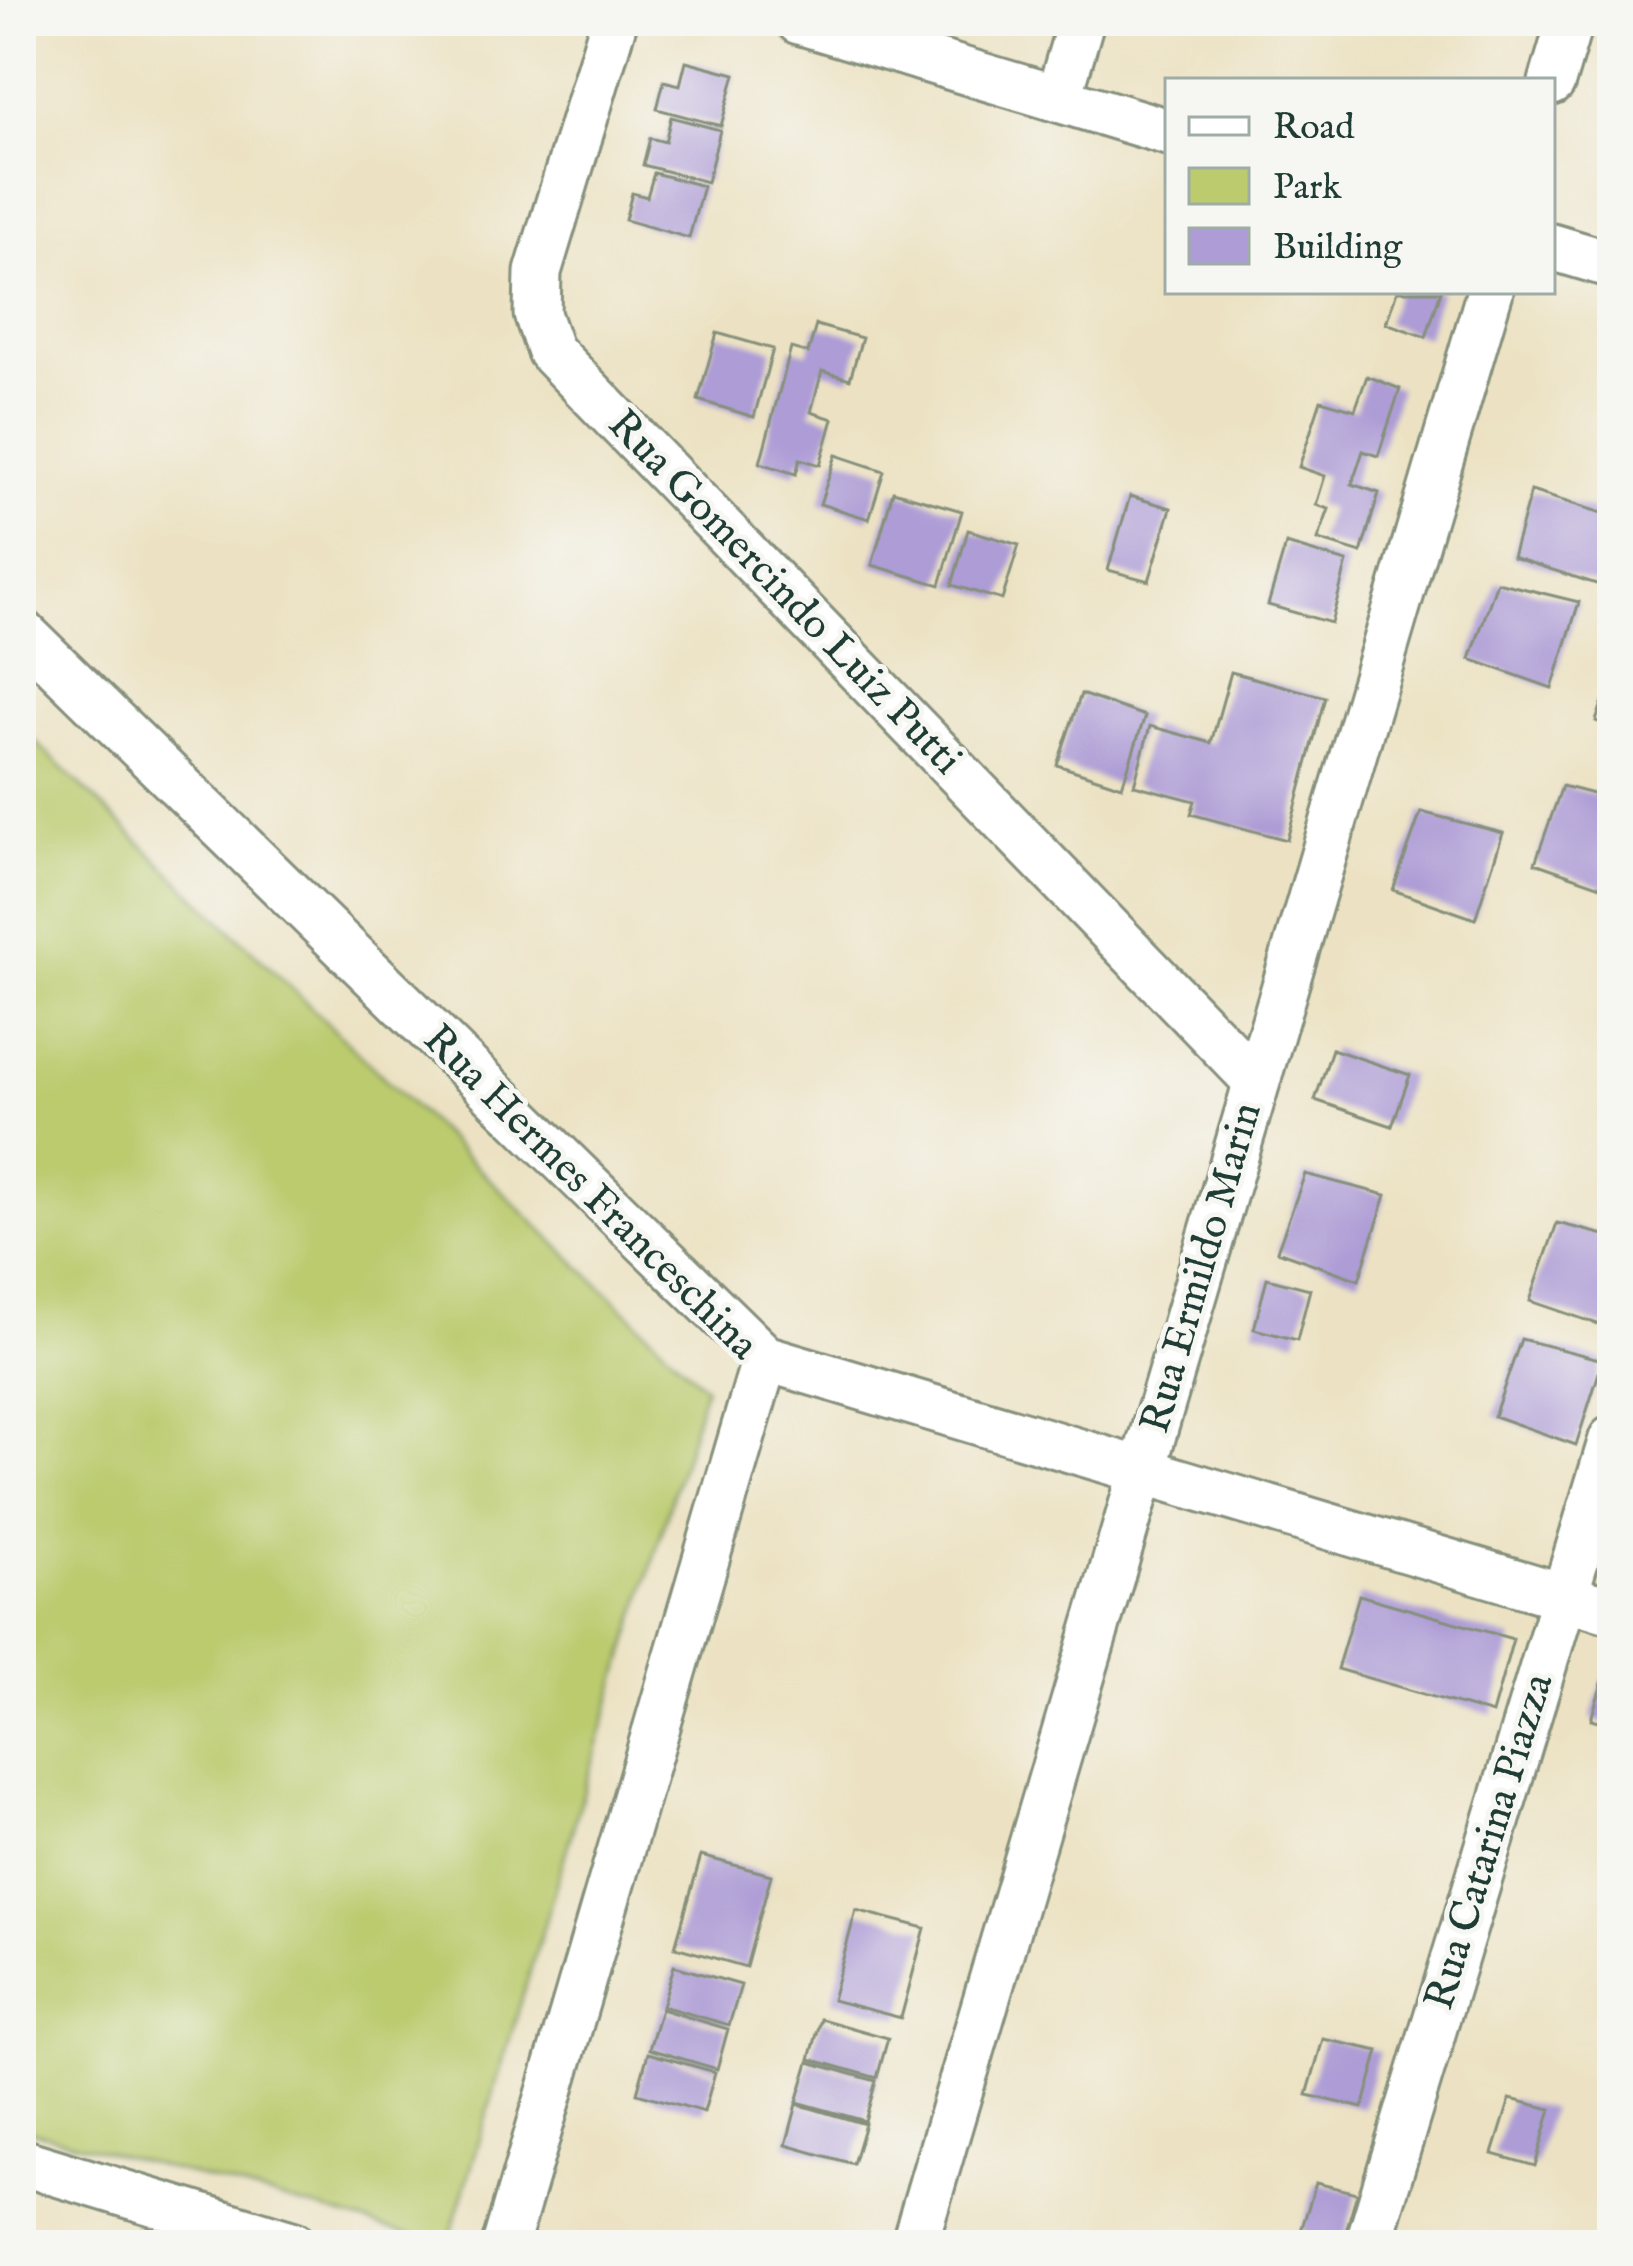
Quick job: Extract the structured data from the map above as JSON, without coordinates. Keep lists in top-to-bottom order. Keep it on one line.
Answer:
{"streets":{"street":["Rua Gomercindo Luiz Putti","Rua Hermes Franceschina","Rua Ermildo Marin","Rua Catarina Piazza"]},"crossings":[["Rua Gomercindo Luiz Putti","Rua Ermildo Marin"]],"legend":["Road","Park","Building"]}
